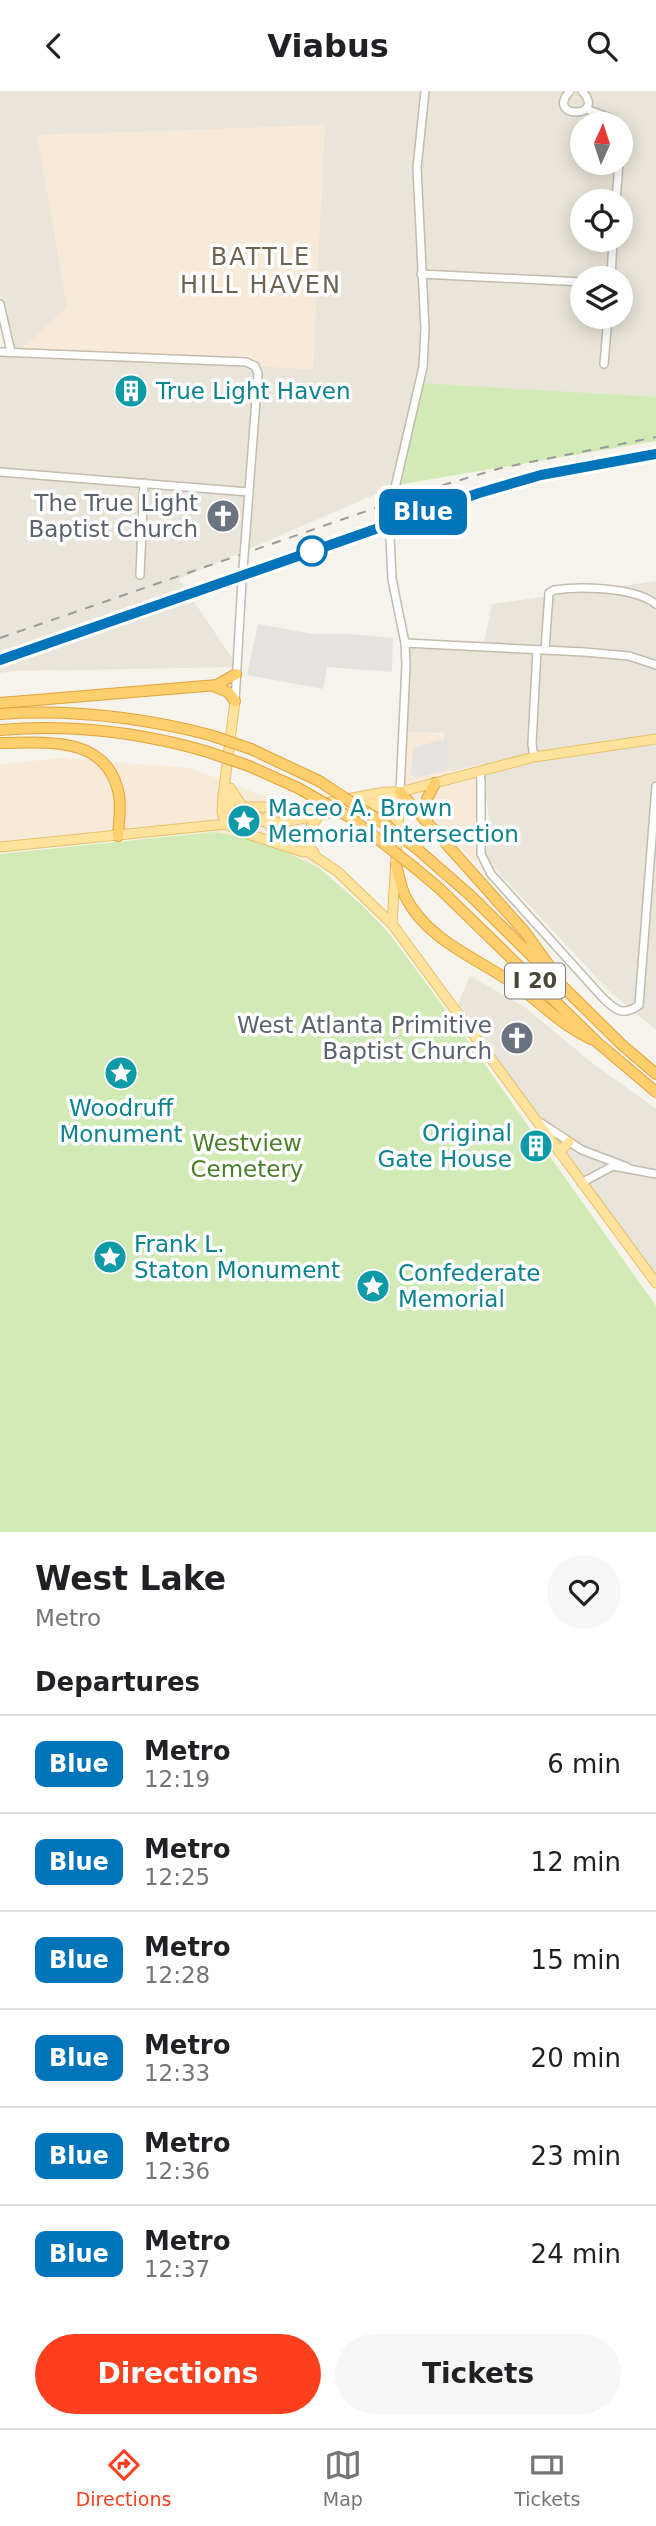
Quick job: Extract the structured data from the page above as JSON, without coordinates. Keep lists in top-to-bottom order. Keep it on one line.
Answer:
{"streets":{"highway":["I 20"]},"districts":["BATTLE HILL HAVEN"],"parks":["Westview Cemetery"],"places":{"building":["True Light Haven","Original Gate House"],"church":["The True Light Baptist Church","West Atlanta Primitive Baptist Church"],"place":["Maceo A. Brown Memorial Intersection","Woodruff Monument","Frank L. Staton Monument","Confederate Memorial"]},"lines":["metro line Blue"],"north":"top","page":{"header":"Viabus","on_map":"Blue","heading":[["West Lake","Metro"],"Departures"],"list":[{"mark":"Blue","name":"Metro","note":"12:19","value":"6 min"},{"mark":"Blue","name":"Metro","note":"12:25","value":"12 min"},{"mark":"Blue","name":"Metro","note":"12:28","value":"15 min"},{"mark":"Blue","name":"Metro","note":"12:33","value":"20 min"},{"mark":"Blue","name":"Metro","note":"12:36","value":"23 min"},{"mark":"Blue","name":"Metro","note":"12:37","value":"24 min"}],"buttons":["Directions","Tickets"],"tabs":["Directions","Map","Tickets"]}}
